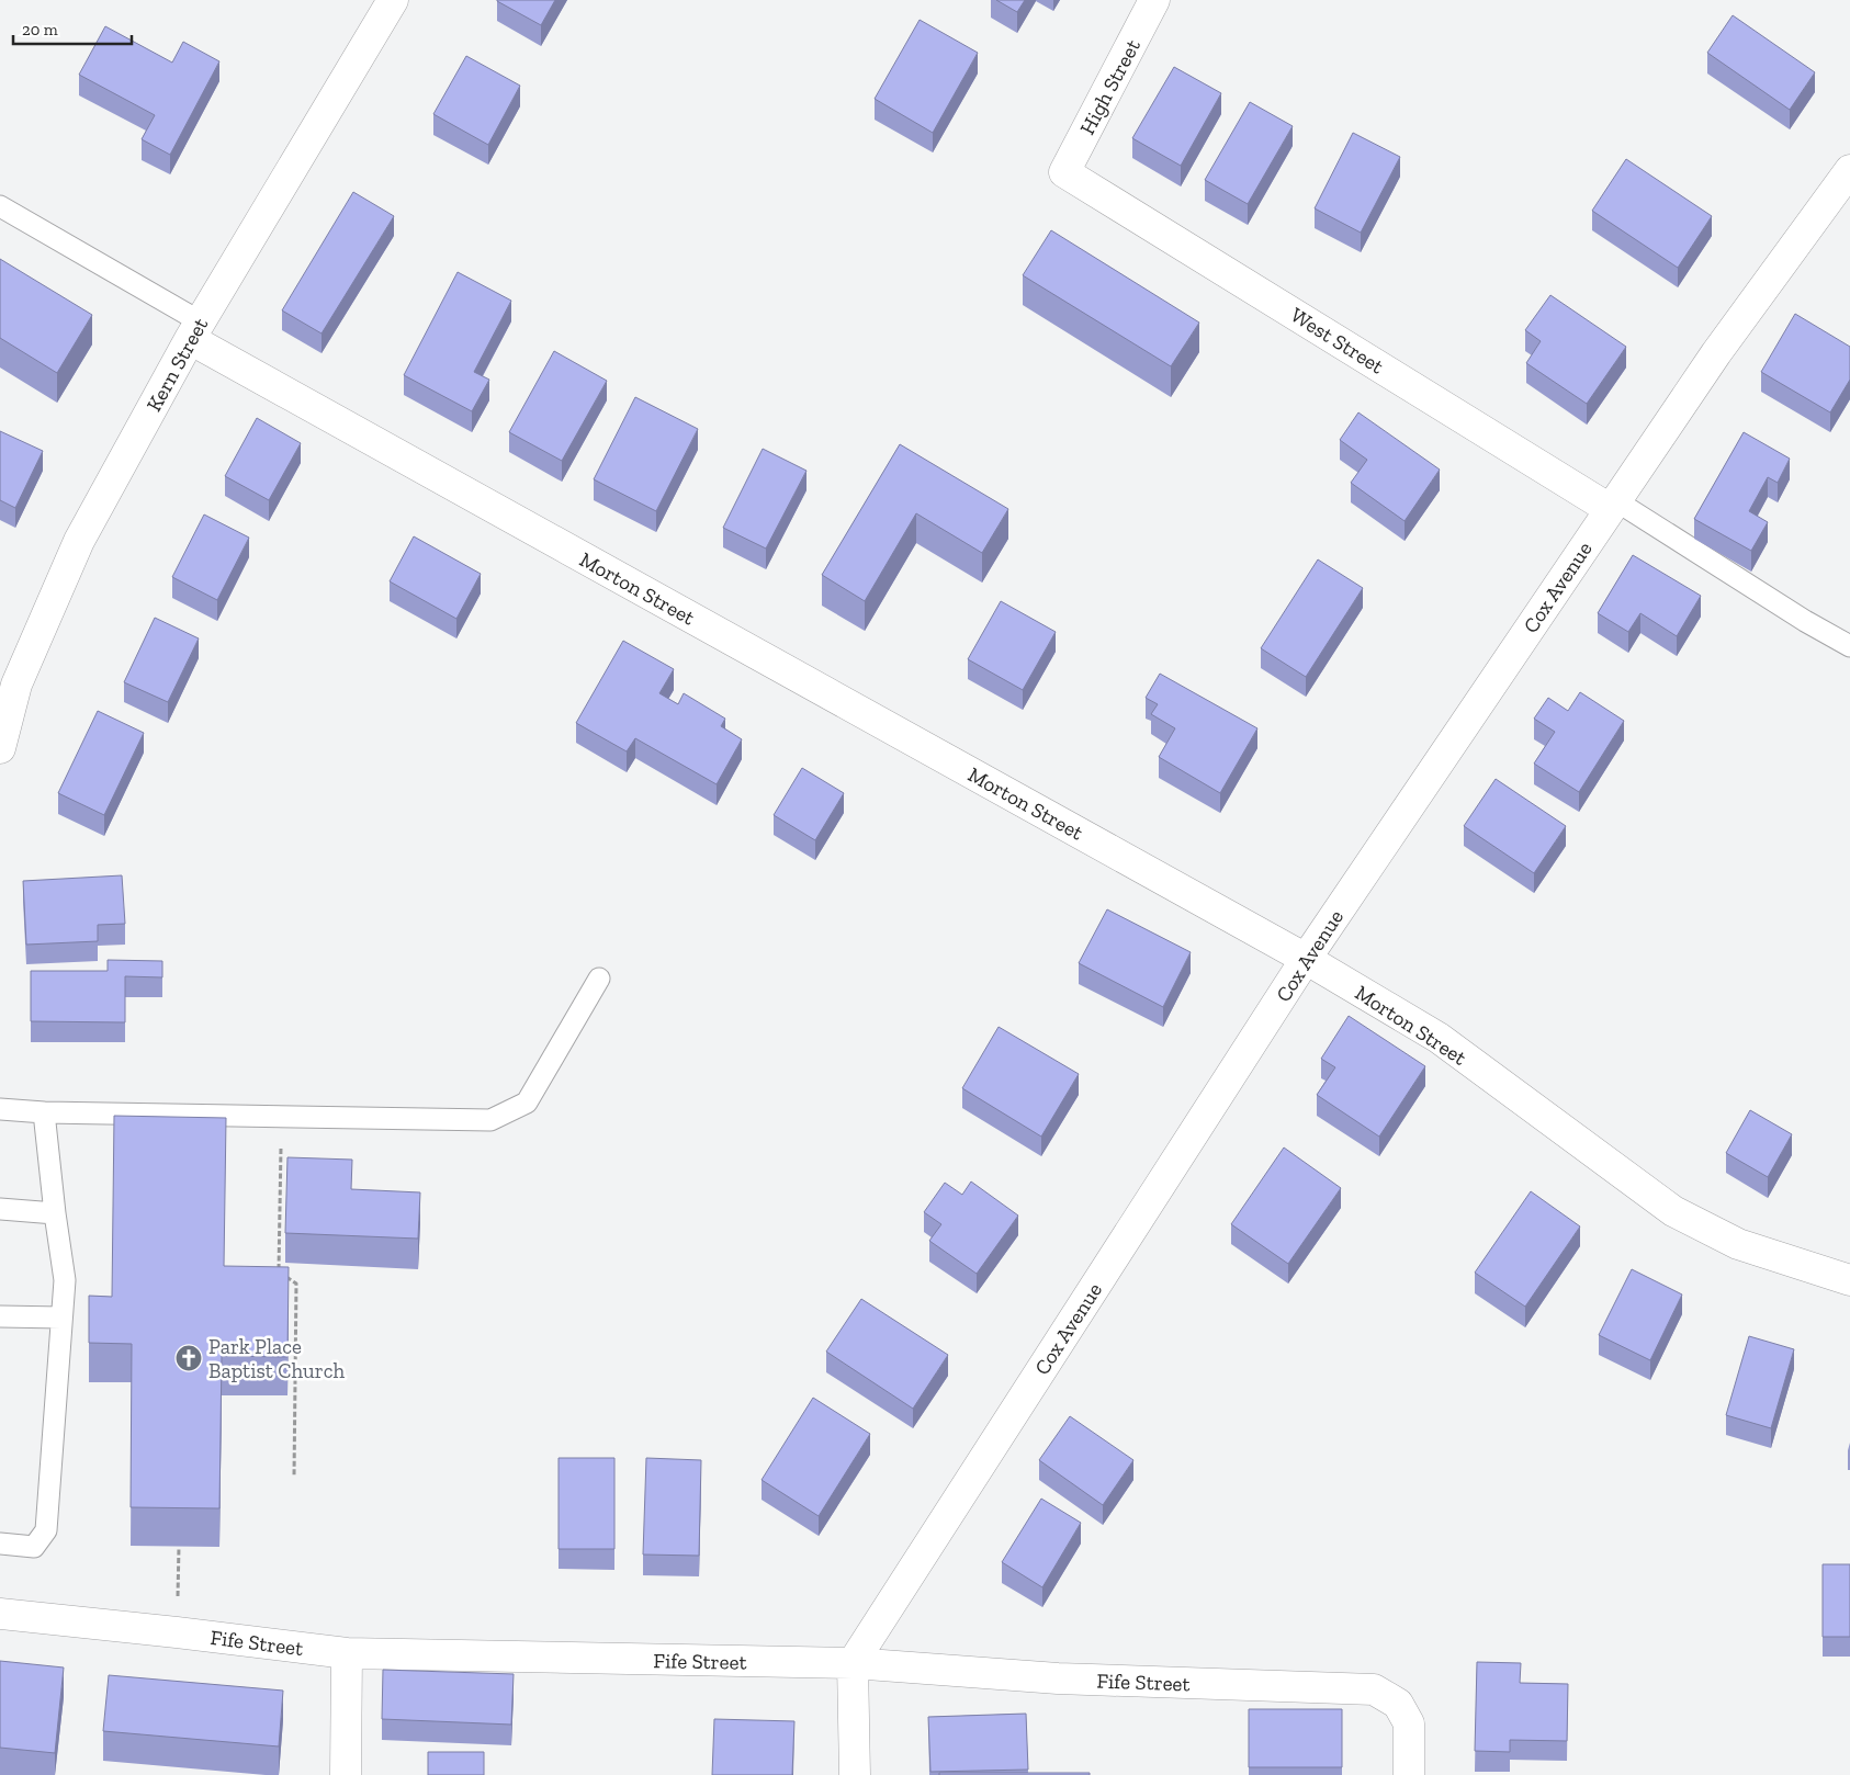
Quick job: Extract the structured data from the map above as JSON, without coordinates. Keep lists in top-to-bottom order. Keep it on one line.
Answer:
{"streets":{"street":["High Street","West Street","Kern Street","Cox Avenue","Morton Street","Fife Street"]},"crossings":[["High Street","West Street"],["West Street","Cox Avenue"],["Kern Street","Morton Street"],["Cox Avenue","Morton Street"],["Cox Avenue","Fife Street"]],"places":{"church":["Park Place Baptist Church"]},"scale_bar":"20 m"}
